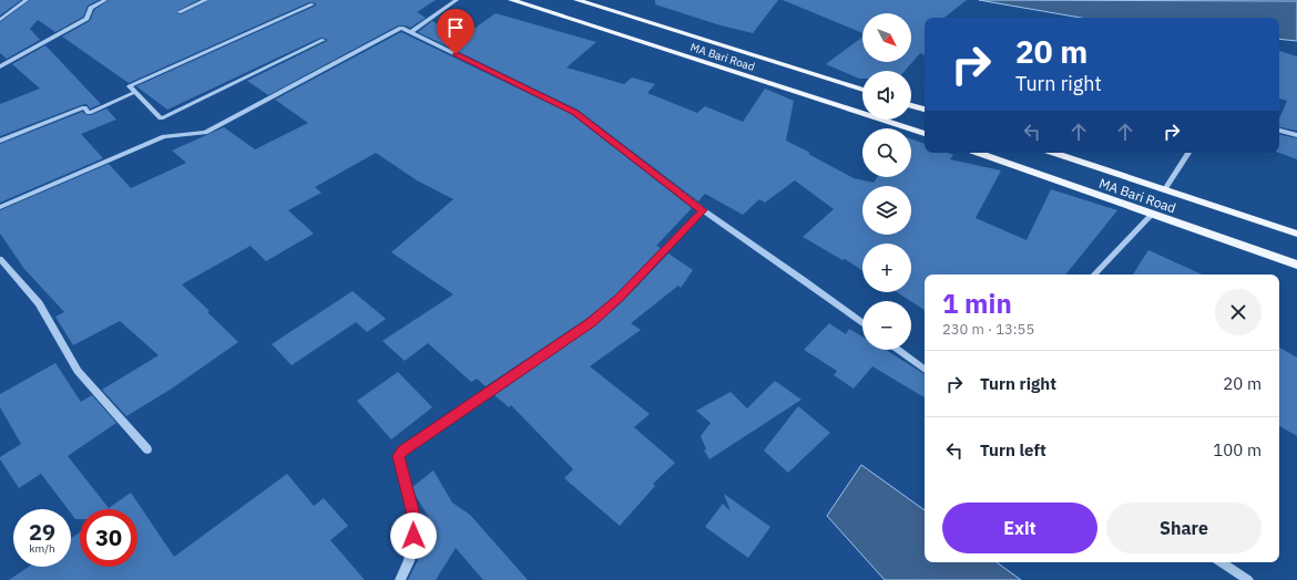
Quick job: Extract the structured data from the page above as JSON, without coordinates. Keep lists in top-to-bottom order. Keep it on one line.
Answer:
{"streets":{"main road":["MA Bari Road"]},"north":"bottom right","page":{"map_buttons":["+","−"],"turn":["20 m","Turn right"],"heading":["1 min","230 m · 13:55"],"list":[{"name":"Turn right","value":"20 m"},{"name":"Turn left","value":"100 m"}],"buttons":["Exit","Share"],"speed":"29 km/h","limit":"30"}}
